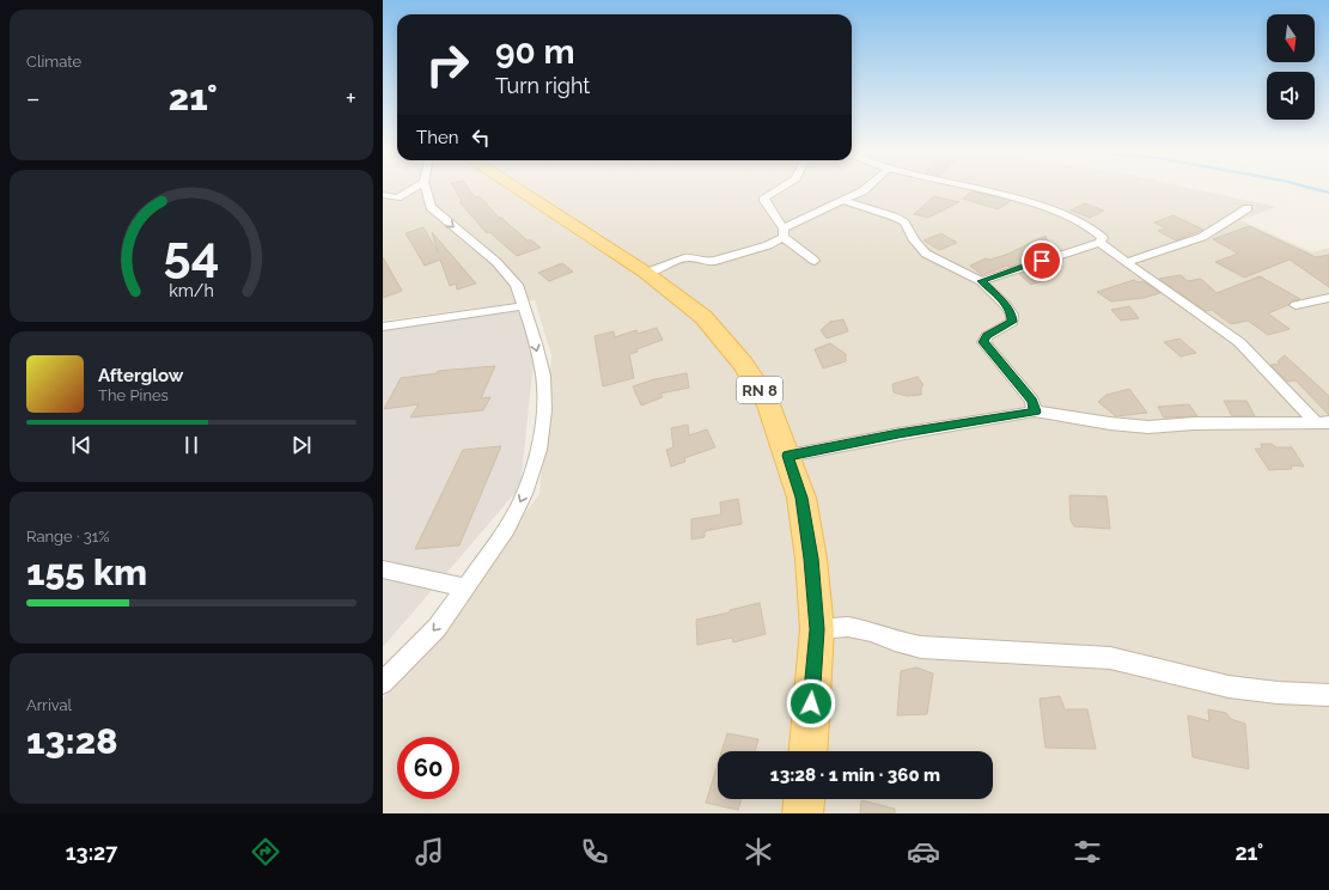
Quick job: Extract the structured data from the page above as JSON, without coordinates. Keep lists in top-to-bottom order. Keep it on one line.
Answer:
{"streets":{"main road":["RN 8"]},"north":"bottom","page":{"tile":["Climate",["Range · 31%","155 km"],["Arrival","13:28"]],"turn":["90 m","Turn right"],"heat":["−","21°","+"],"then":"Then","song":["Afterglow","The Pines"],"limit":"60","trip":"13:28 · 1 min · 360 m","tabs":["13:27","21°"],"gauge":["54","km/h"]}}
